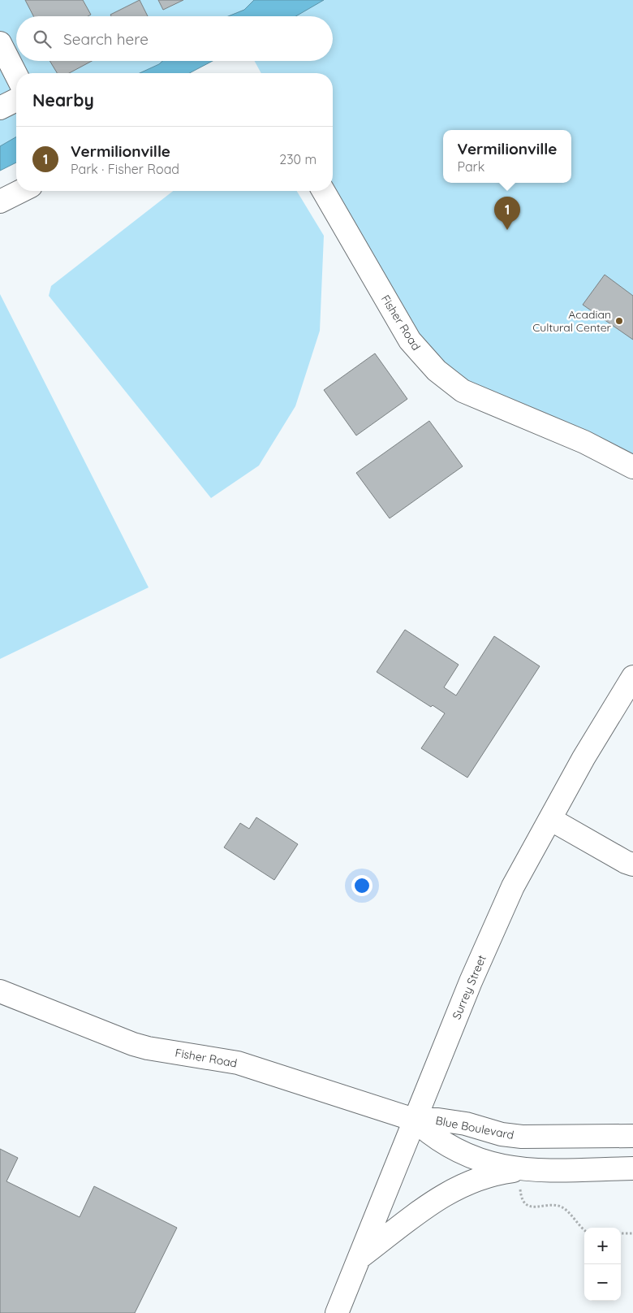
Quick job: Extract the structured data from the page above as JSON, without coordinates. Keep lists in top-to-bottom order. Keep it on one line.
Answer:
{"streets":{"street":["Fisher Road","Surrey Street","Blue Boulevard"]},"crossings":[["Fisher Road","Surrey Street"],["Fisher Road","Blue Boulevard"],["Surrey Street","Blue Boulevard"]],"places":["Acadian Cultural Center"],"page":{"search":"Search here","heading":"Nearby","list":[{"mark":"1","name":"Vermilionville","note":"Park · Fisher Road","value":"230 m"}],"popup":["Vermilionville","Park"],"pins":"1","map_buttons":["+","−"]}}
